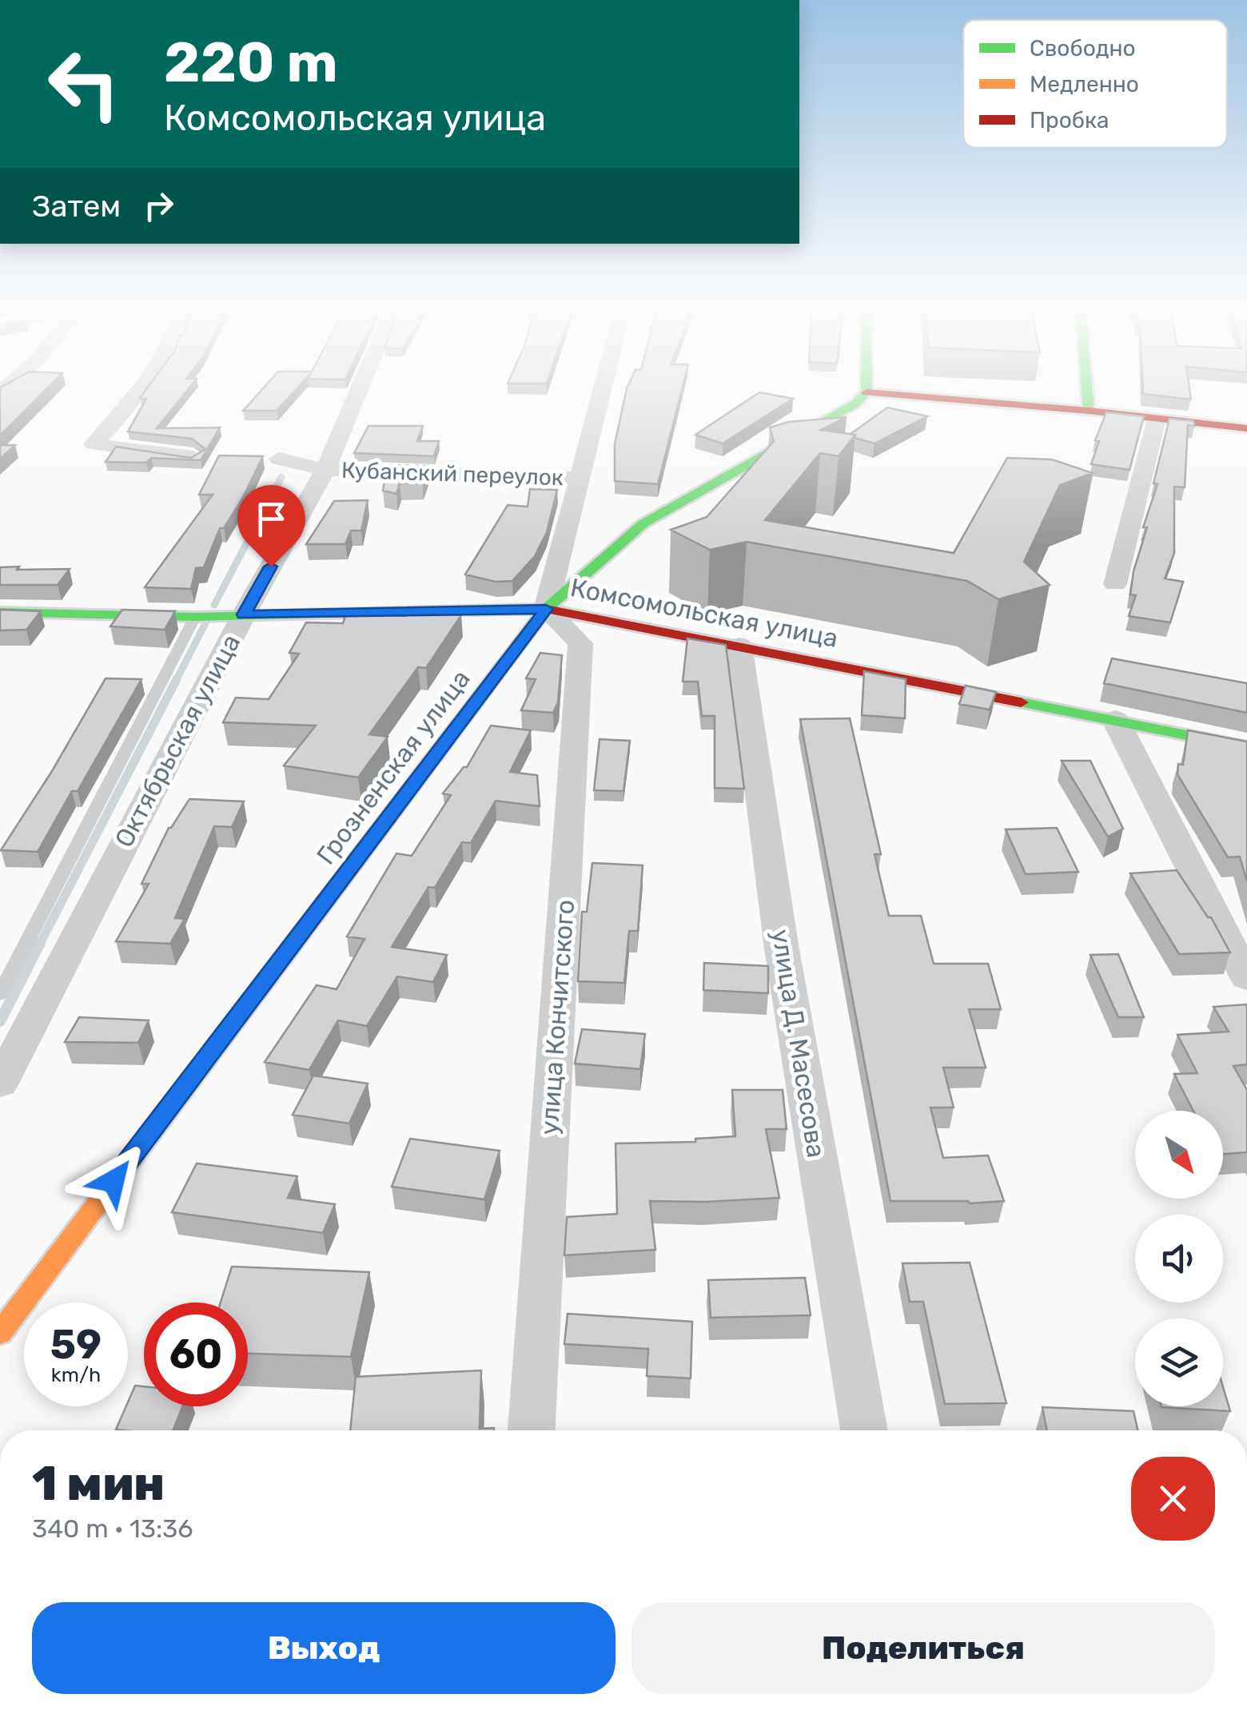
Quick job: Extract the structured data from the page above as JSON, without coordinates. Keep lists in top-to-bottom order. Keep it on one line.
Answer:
{"streets":{"street":["Кубанский переулок","Комсомольская улица","Октябрьская улица","Грозненская улица","улица Кончитского","улица Д. Масесова"]},"crossings":[["Кубанский переулок","Октябрьская улица"],["Комсомольская улица","Октябрьская улица"],["Комсомольская улица","Грозненская улица"],["Комсомольская улица","улица Кончитского"],["Комсомольская улица","улица Д. Масесова"],["Грозненская улица","улица Кончитского"]],"legend":["Свободно","Медленно","Пробка"],"north":"bottom right","page":{"turn":["220 m","Комсомольская улица"],"then":"Затем","speed":"59 km/h","limit":"60","heading":["1 мин","340 m · 13:36"],"buttons":["Выход","Поделиться"]}}
